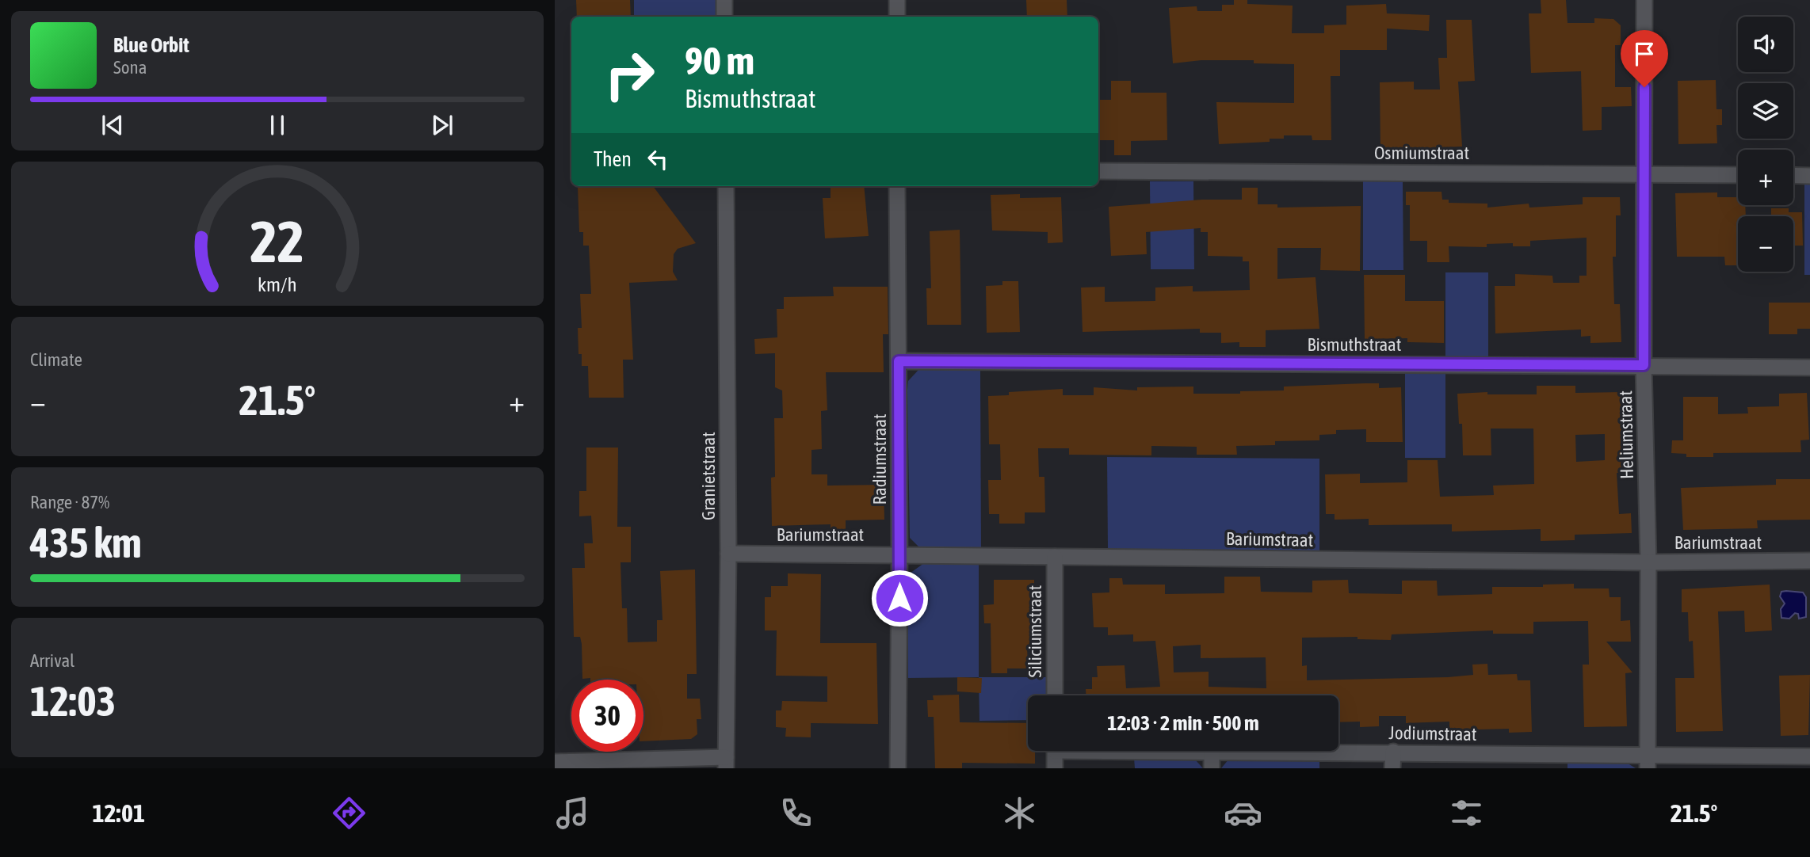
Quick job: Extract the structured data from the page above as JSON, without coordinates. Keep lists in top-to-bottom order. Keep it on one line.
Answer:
{"streets":{"street":["Osmiumstraat","Bismuthstraat","Heliumstraat","Radiumstraat","Granietstraat","Bariumstraat","Siliciumstraat","Jodiumstraat"]},"crossings":[["Osmiumstraat","Heliumstraat"],["Bismuthstraat","Heliumstraat"],["Bismuthstraat","Radiumstraat"],["Heliumstraat","Bariumstraat"],["Heliumstraat","Jodiumstraat"],["Radiumstraat","Bariumstraat"],["Granietstraat","Bariumstraat"],["Bariumstraat","Siliciumstraat"]],"page":{"map_buttons":["+","−"],"turn":["90 m","Bismuthstraat"],"song":["Blue Orbit","Sona"],"then":"Then","tile":["Climate",["Range · 87%","435 km"],["Arrival","12:03"]],"heat":["−","21.5°","+"],"limit":"30","trip":"12:03 · 2 min · 500 m","tabs":["12:01","21.5°"],"gauge":["22","km/h"]}}
